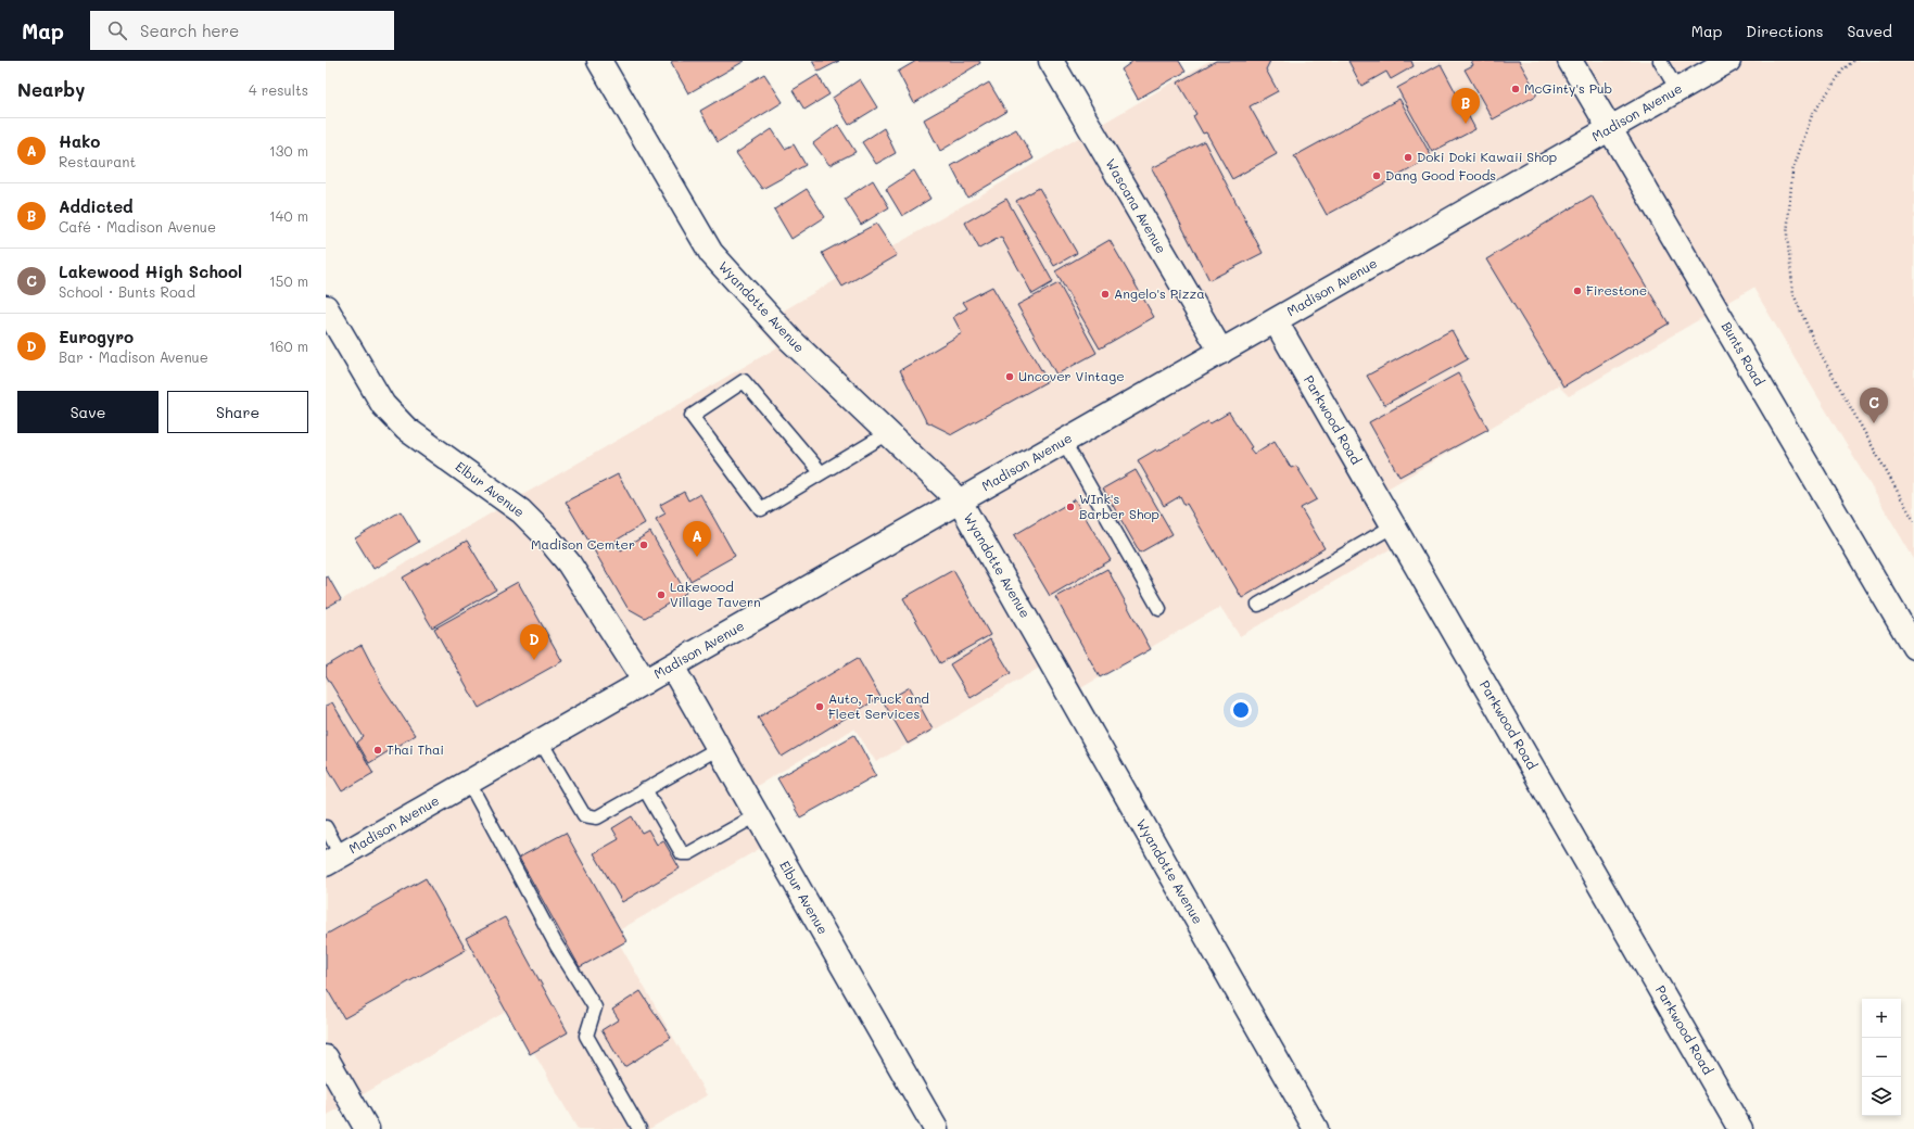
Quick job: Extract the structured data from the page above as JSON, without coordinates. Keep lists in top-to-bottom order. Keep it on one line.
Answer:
{"streets":{"street":["Madison Avenue","Wascana Avenue","Wyandotte Avenue","Bunts Road","Parkwood Road","Elbur Avenue"]},"crossings":[["Madison Avenue","Wascana Avenue"],["Madison Avenue","Wyandotte Avenue"],["Madison Avenue","Bunts Road"],["Madison Avenue","Parkwood Road"],["Madison Avenue","Elbur Avenue"]],"places":["McGinty's Pub","Doki Doki Kawaii Shop","Dang Good Foods","Firestone","Angelo's Pizza","Uncover Vintage","WInk's Barber Shop","Madison Cemter","Lakewood Village Tavern","Auto, Truck and Fleet Services","Thai Thai"],"page":{"header":"Map","search":"Search here","nav":["Map","Directions","Saved"],"heading":["Nearby","4 results"],"pins":["B","C","A","D"],"list":[{"mark":"A","name":"Hako","note":"Restaurant","value":"130 m"},{"mark":"B","name":"Addicted","note":"Café · Madison Avenue","value":"140 m"},{"mark":"C","name":"Lakewood High School","note":"School · Bunts Road","value":"150 m"},{"mark":"D","name":"Eurogyro","note":"Bar · Madison Avenue","value":"160 m"}],"buttons":["Save","Share"],"map_buttons":["+","−"]}}
